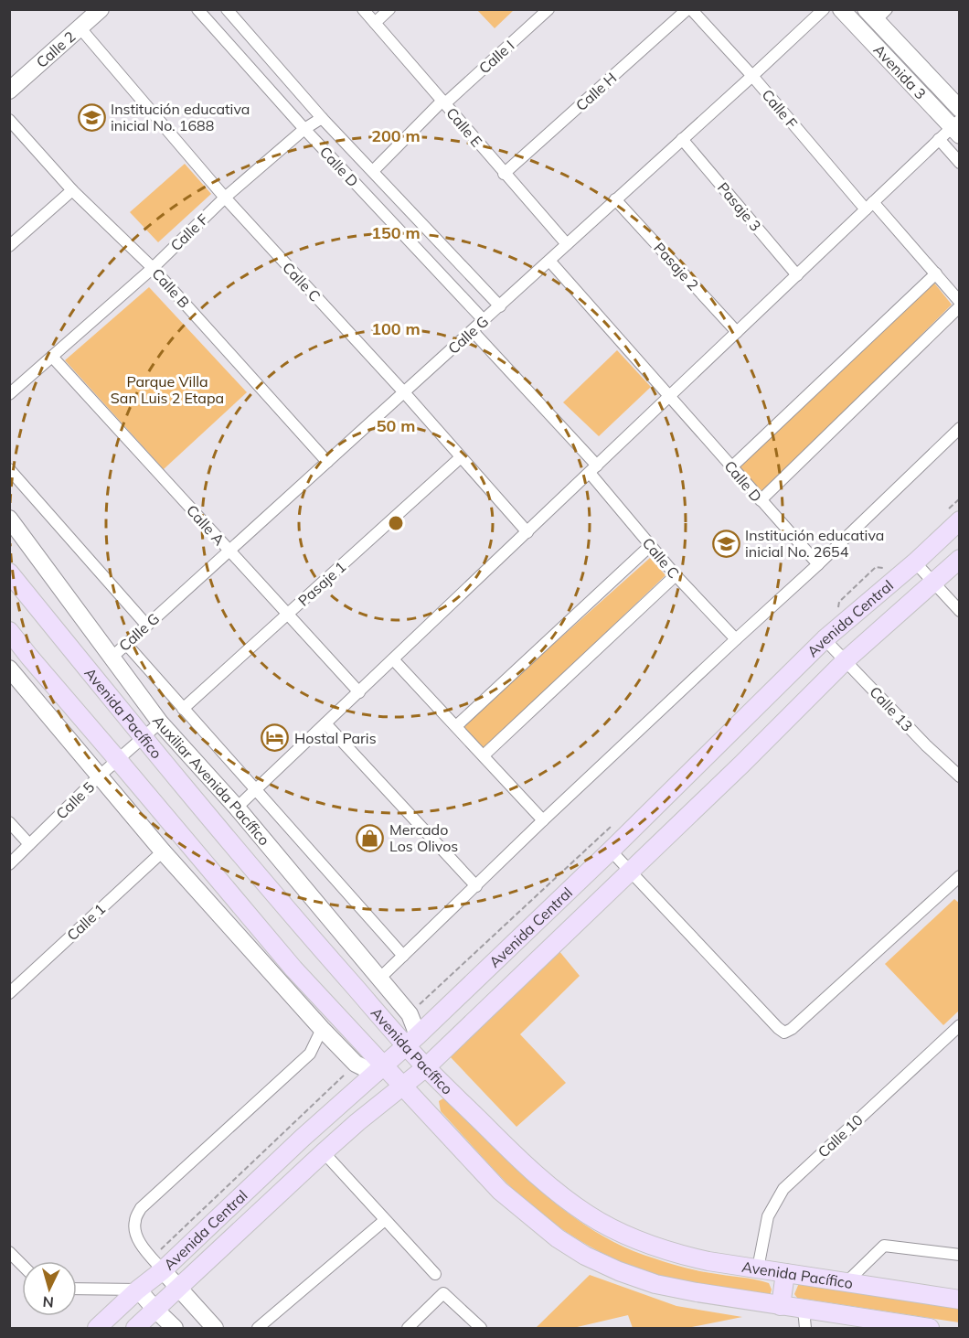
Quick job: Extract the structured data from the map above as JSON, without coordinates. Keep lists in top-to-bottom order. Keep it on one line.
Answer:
{"streets":{"main road":["Calle 2","Avenida 3","Avenida Central","Avenida Pacífico","Auxiliar Avenida Pacífico"],"street":["Calle I","Calle H","Calle F","Calle E","Calle D","Pasaje 3","Pasaje 2","Calle C","Calle B","Calle G","Calle A","Pasaje 1","Calle 13","Calle 5","Calle 1","Calle 10"]},"crossings":[["Calle 2","Calle C"],["Calle I","Calle E"],["Calle I","Calle D"],["Calle H","Calle F"],["Calle H","Calle E"],["Calle F","Calle D"],["Calle F","Calle C"],["Calle F","Calle B"],["Calle F","Calle G"],["Calle F","Calle A"],["Calle E","Calle G"],["Calle D","Calle G"],["Pasaje 3","Calle G"],["Pasaje 2","Calle G"],["Calle C","Calle G"],["Calle C","Pasaje 1"],["Calle B","Calle G"],["Calle G","Calle A"],["Calle G","Auxiliar Avenida Pacífico"],["Calle A","Pasaje 1"],["Avenida Central","Calle 13"],["Avenida Central","Avenida Pacífico"],["Avenida Central","Auxiliar Avenida Pacífico"],["Avenida Pacífico","Auxiliar Avenida Pacífico"],["Avenida Pacífico","Calle 5"],["Avenida Pacífico","Calle 10"]],"parks":["Parque Villa San Luis 2 Etapa"],"places":{"school or university":["Institución educativa inicial No. 1688","Institución educativa inicial No. 2654"],"hotel":["Hostal Paris"],"shop":["Mercado Los Olivos"]},"north":"bottom","rings":["200 m","150 m","100 m","50 m"]}
